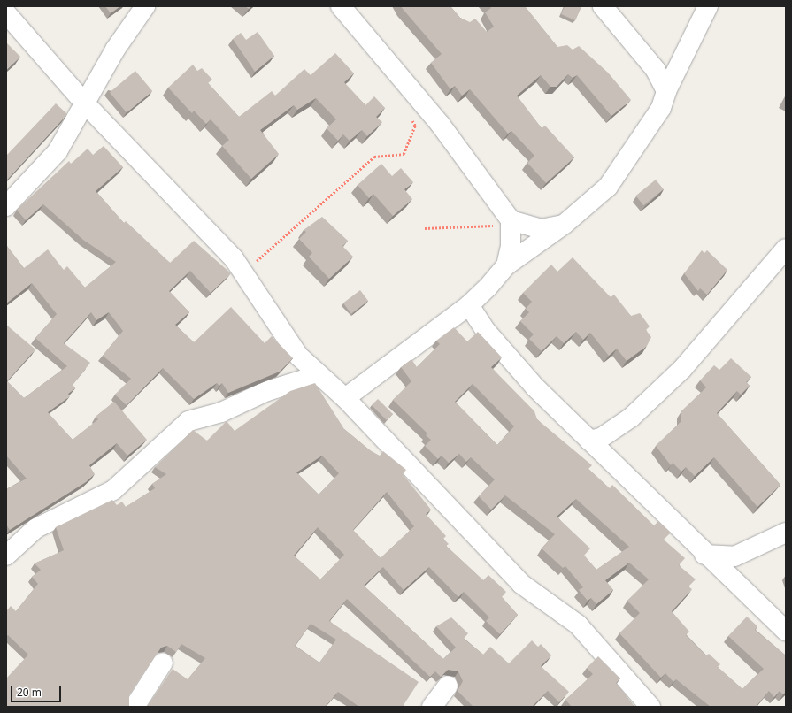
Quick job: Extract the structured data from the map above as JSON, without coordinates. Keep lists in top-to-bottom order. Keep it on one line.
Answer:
{"scale_bar":"20 m"}
